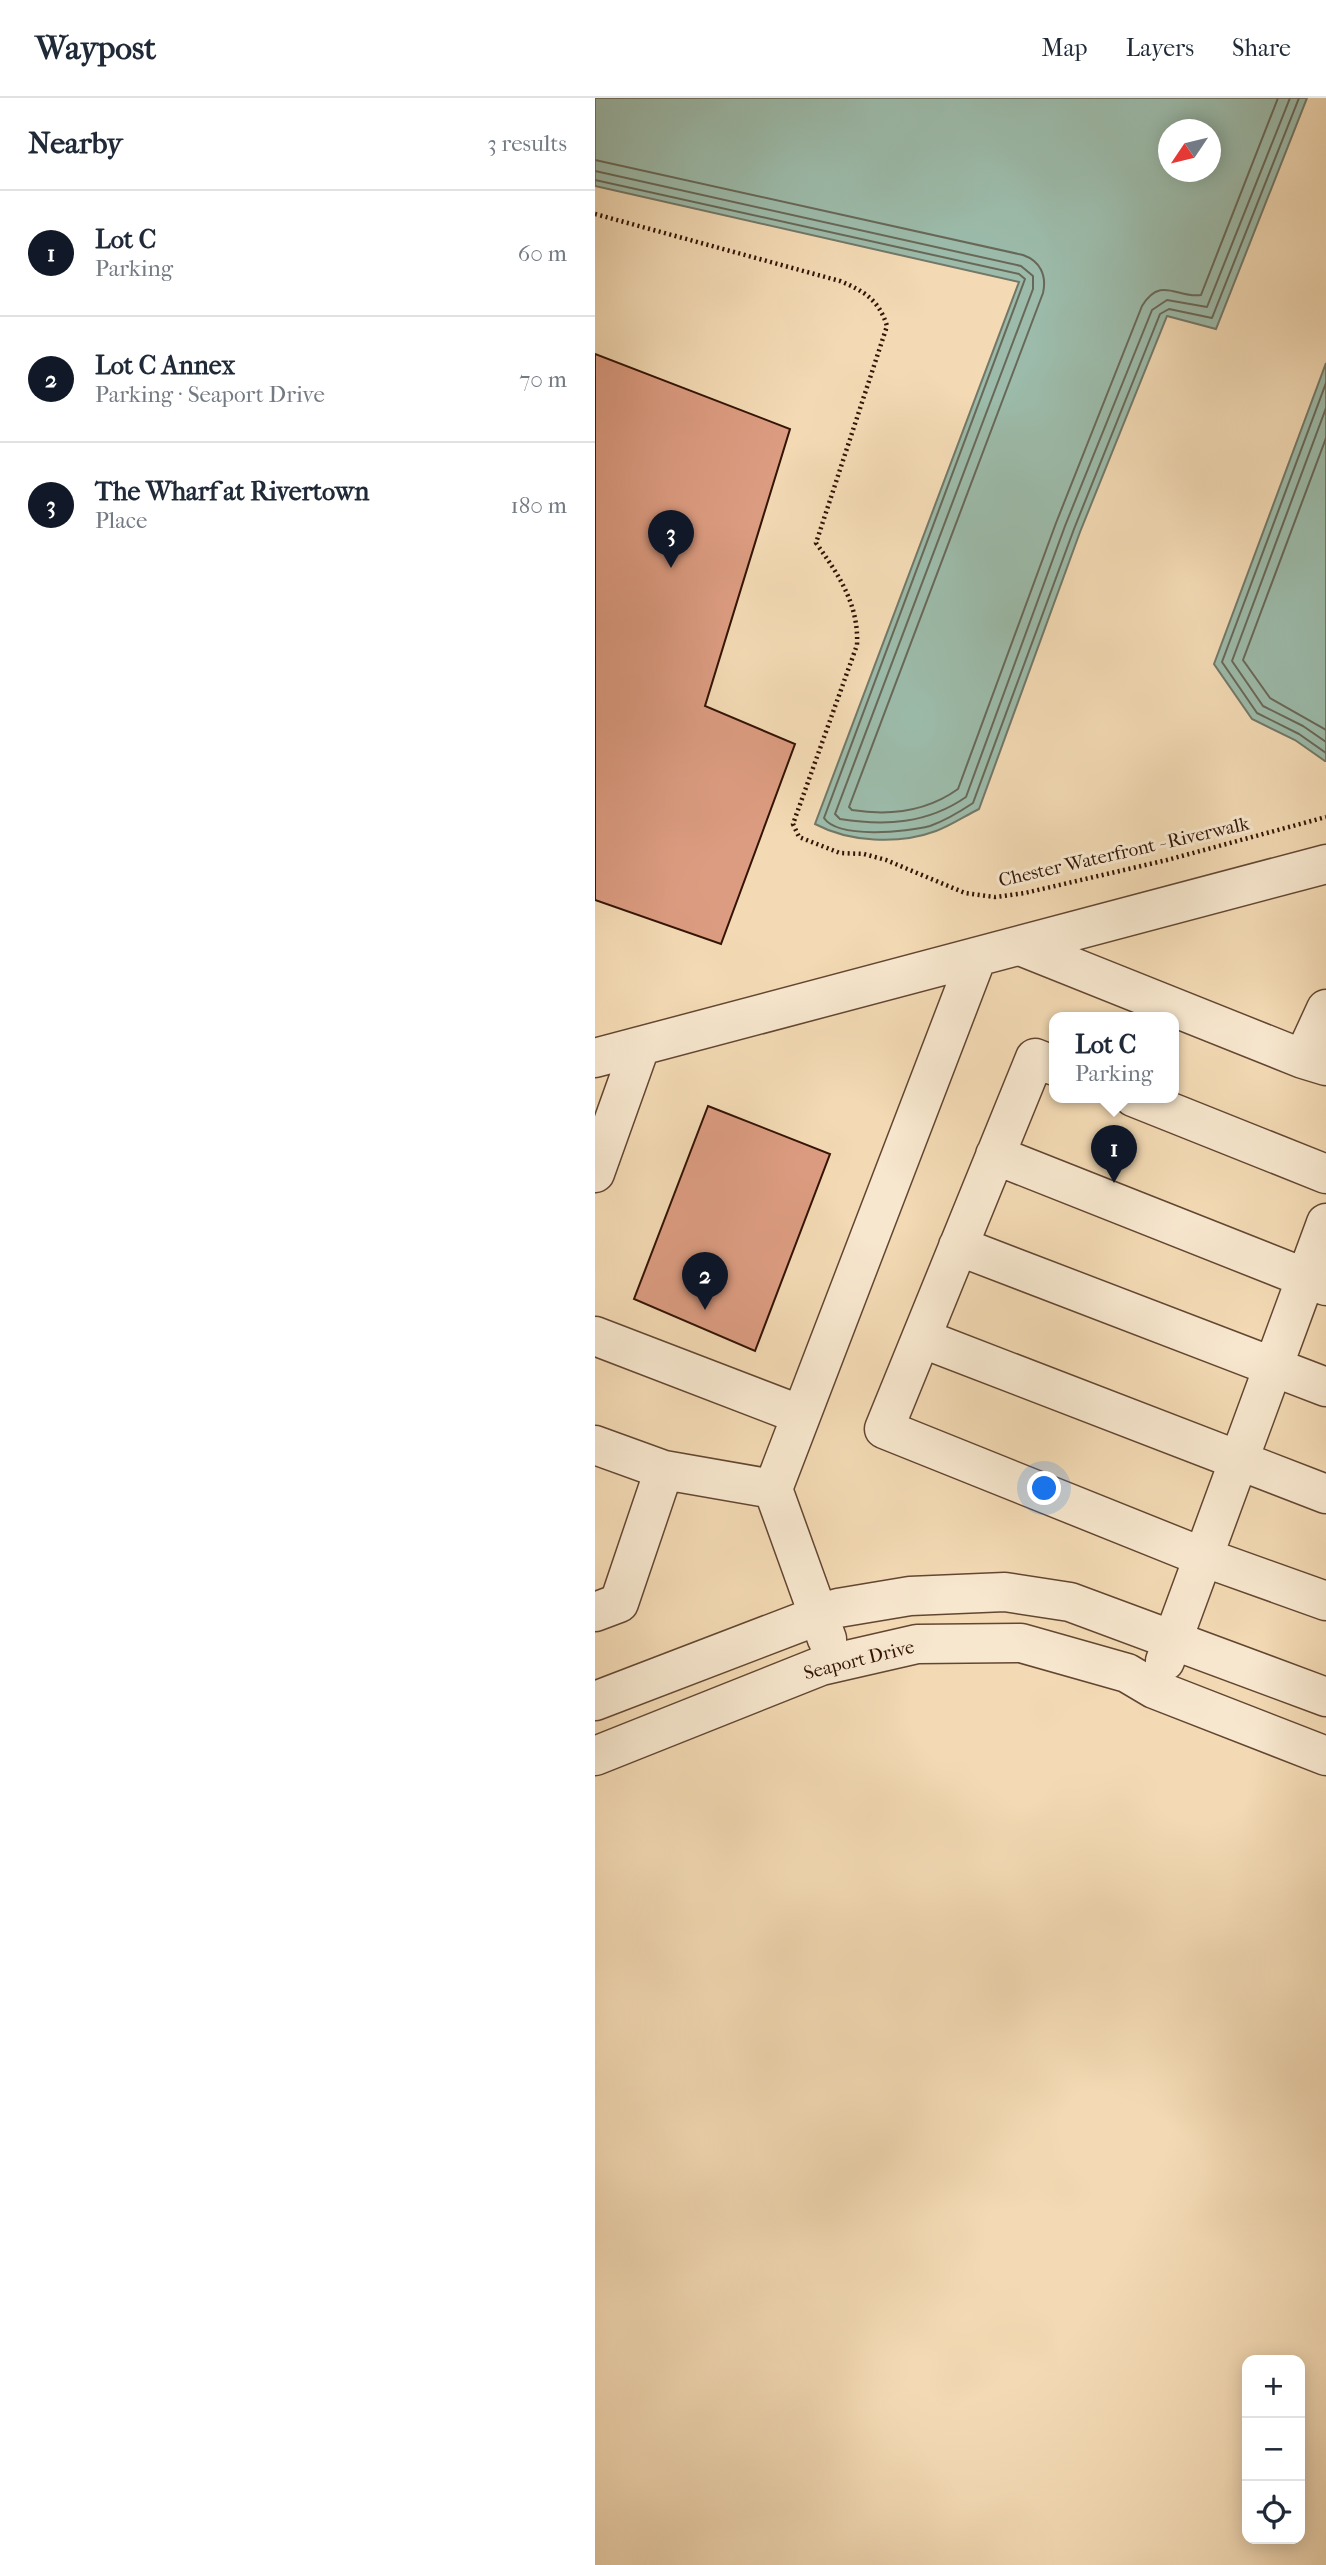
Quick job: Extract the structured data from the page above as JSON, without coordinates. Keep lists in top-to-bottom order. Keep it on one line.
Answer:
{"streets":{"street":["Seaport Drive"],"path":["Chester Waterfront - Riverwalk"]},"north":"bottom left","page":{"header":"Waypost","nav":["Map","Layers","Share"],"heading":["Nearby","3 results"],"list":[{"mark":"1","name":"Lot C","note":"Parking","value":"60 m"},{"mark":"2","name":"Lot C Annex","note":"Parking · Seaport Drive","value":"70 m"},{"mark":"3","name":"The Wharf at Rivertown","note":"Place","value":"180 m"}],"pins":["3","1","2"],"popup":["Lot C","Parking"],"map_buttons":["+","−"]}}
